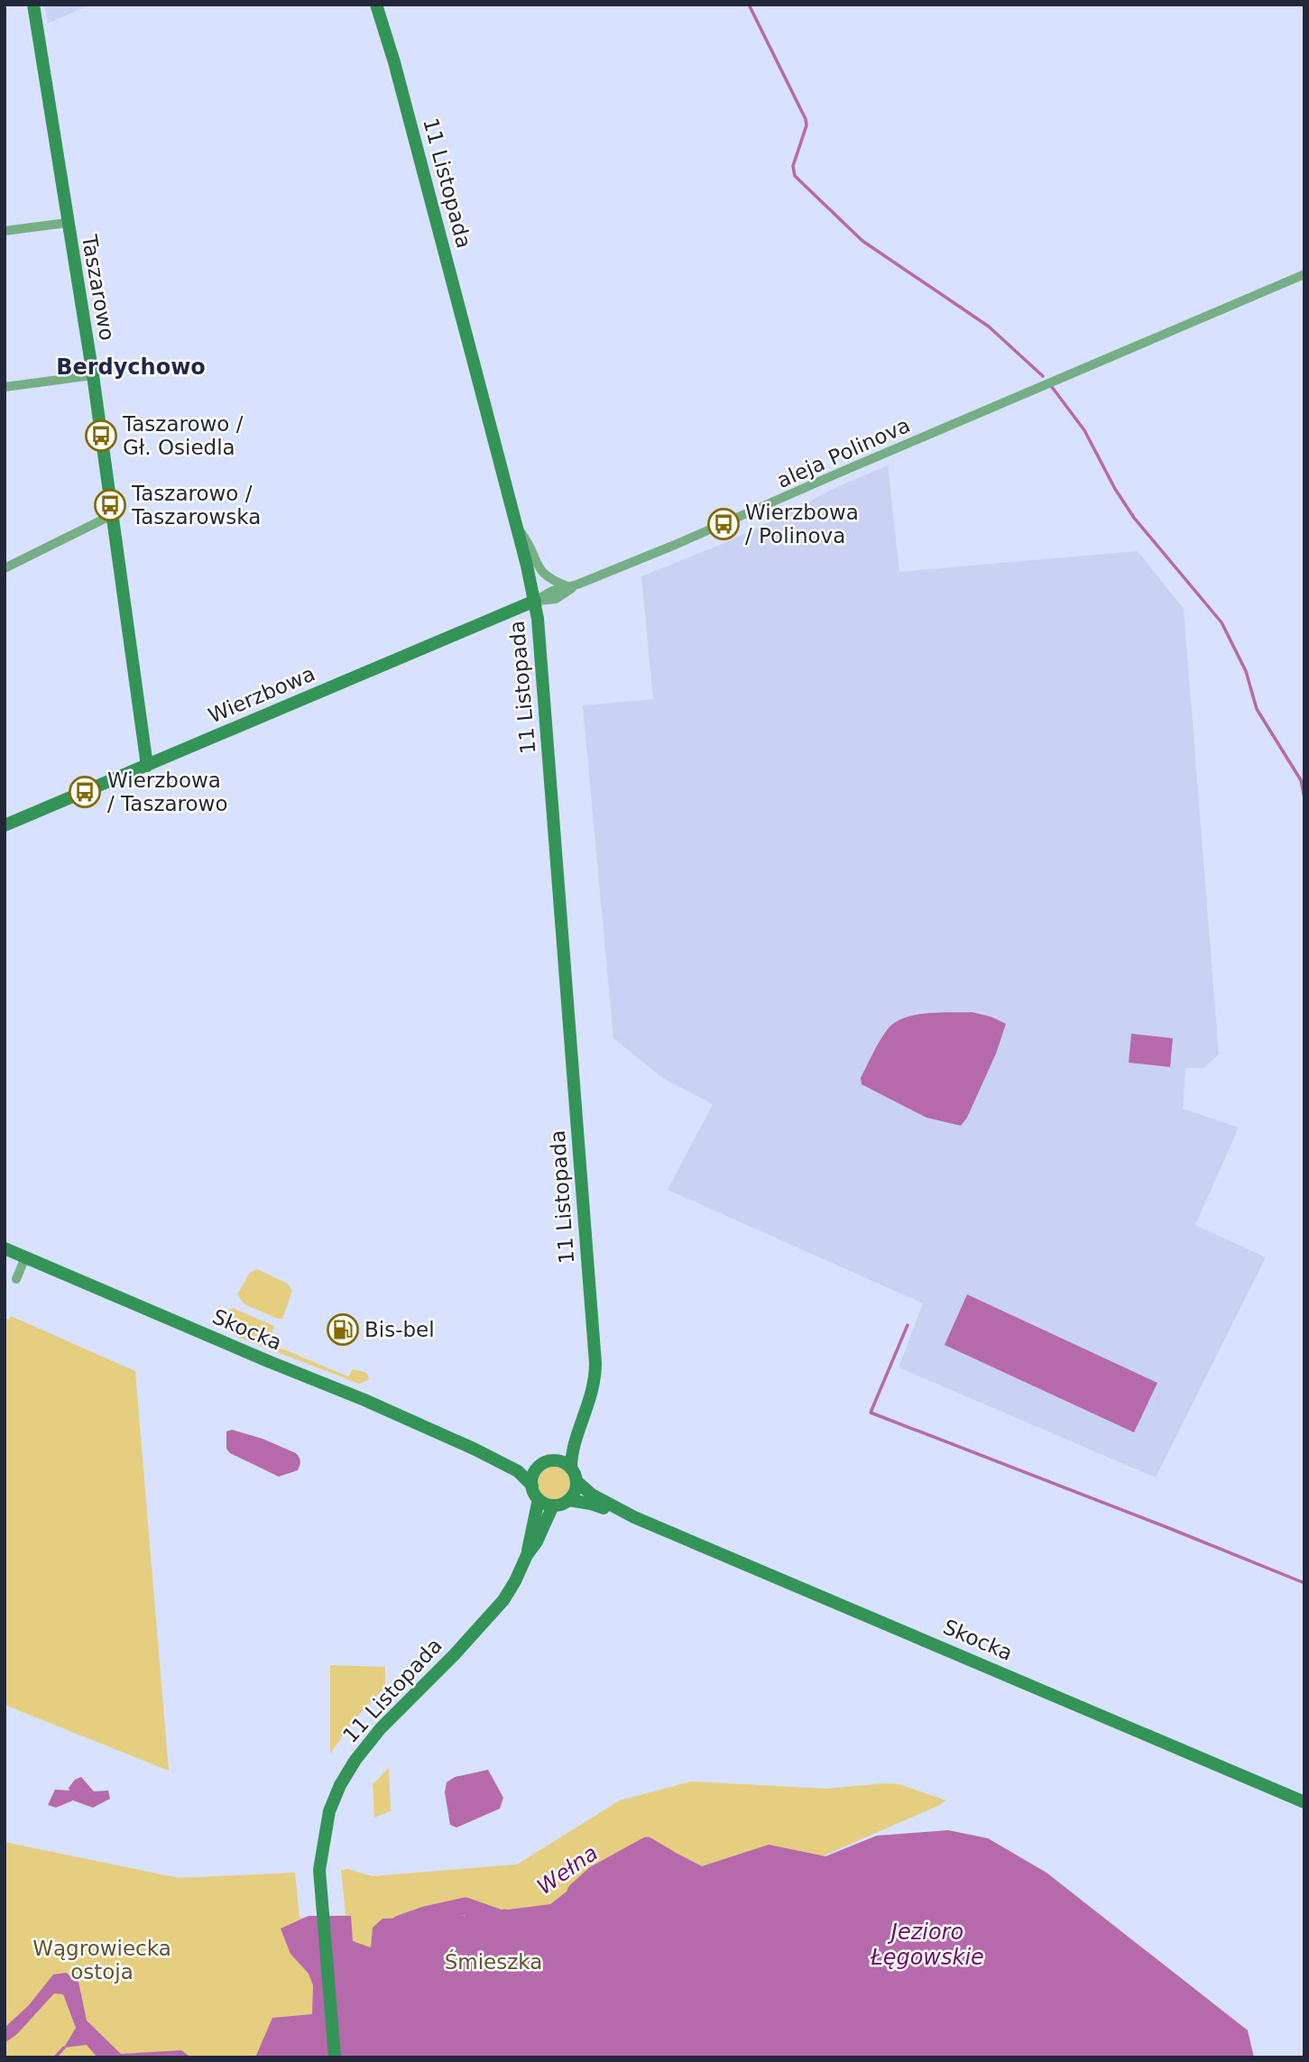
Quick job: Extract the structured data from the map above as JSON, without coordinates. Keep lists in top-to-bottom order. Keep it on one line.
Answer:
{"streets":{"main road":["11 Listopada","Taszarowo","Wierzbowa","Skocka"],"street":["aleja Polinova"]},"crossings":[["11 Listopada","aleja Polinova"],["11 Listopada","Wierzbowa"],["11 Listopada","Skocka"],["Taszarowo","Wierzbowa"],["aleja Polinova","Wierzbowa"]],"districts":["Berdychowo"],"water":["Wełna","Jezioro Łęgowskie"],"parks":["Wągrowiecka ostoja","Śmieszka"],"places":{"bus stop":["Taszarowo / Gł. Osiedla","Taszarowo / Taszarowska","Wierzbowa / Polinova","Wierzbowa / Taszarowo"],"fuel station":["Bis-bel"]}}
